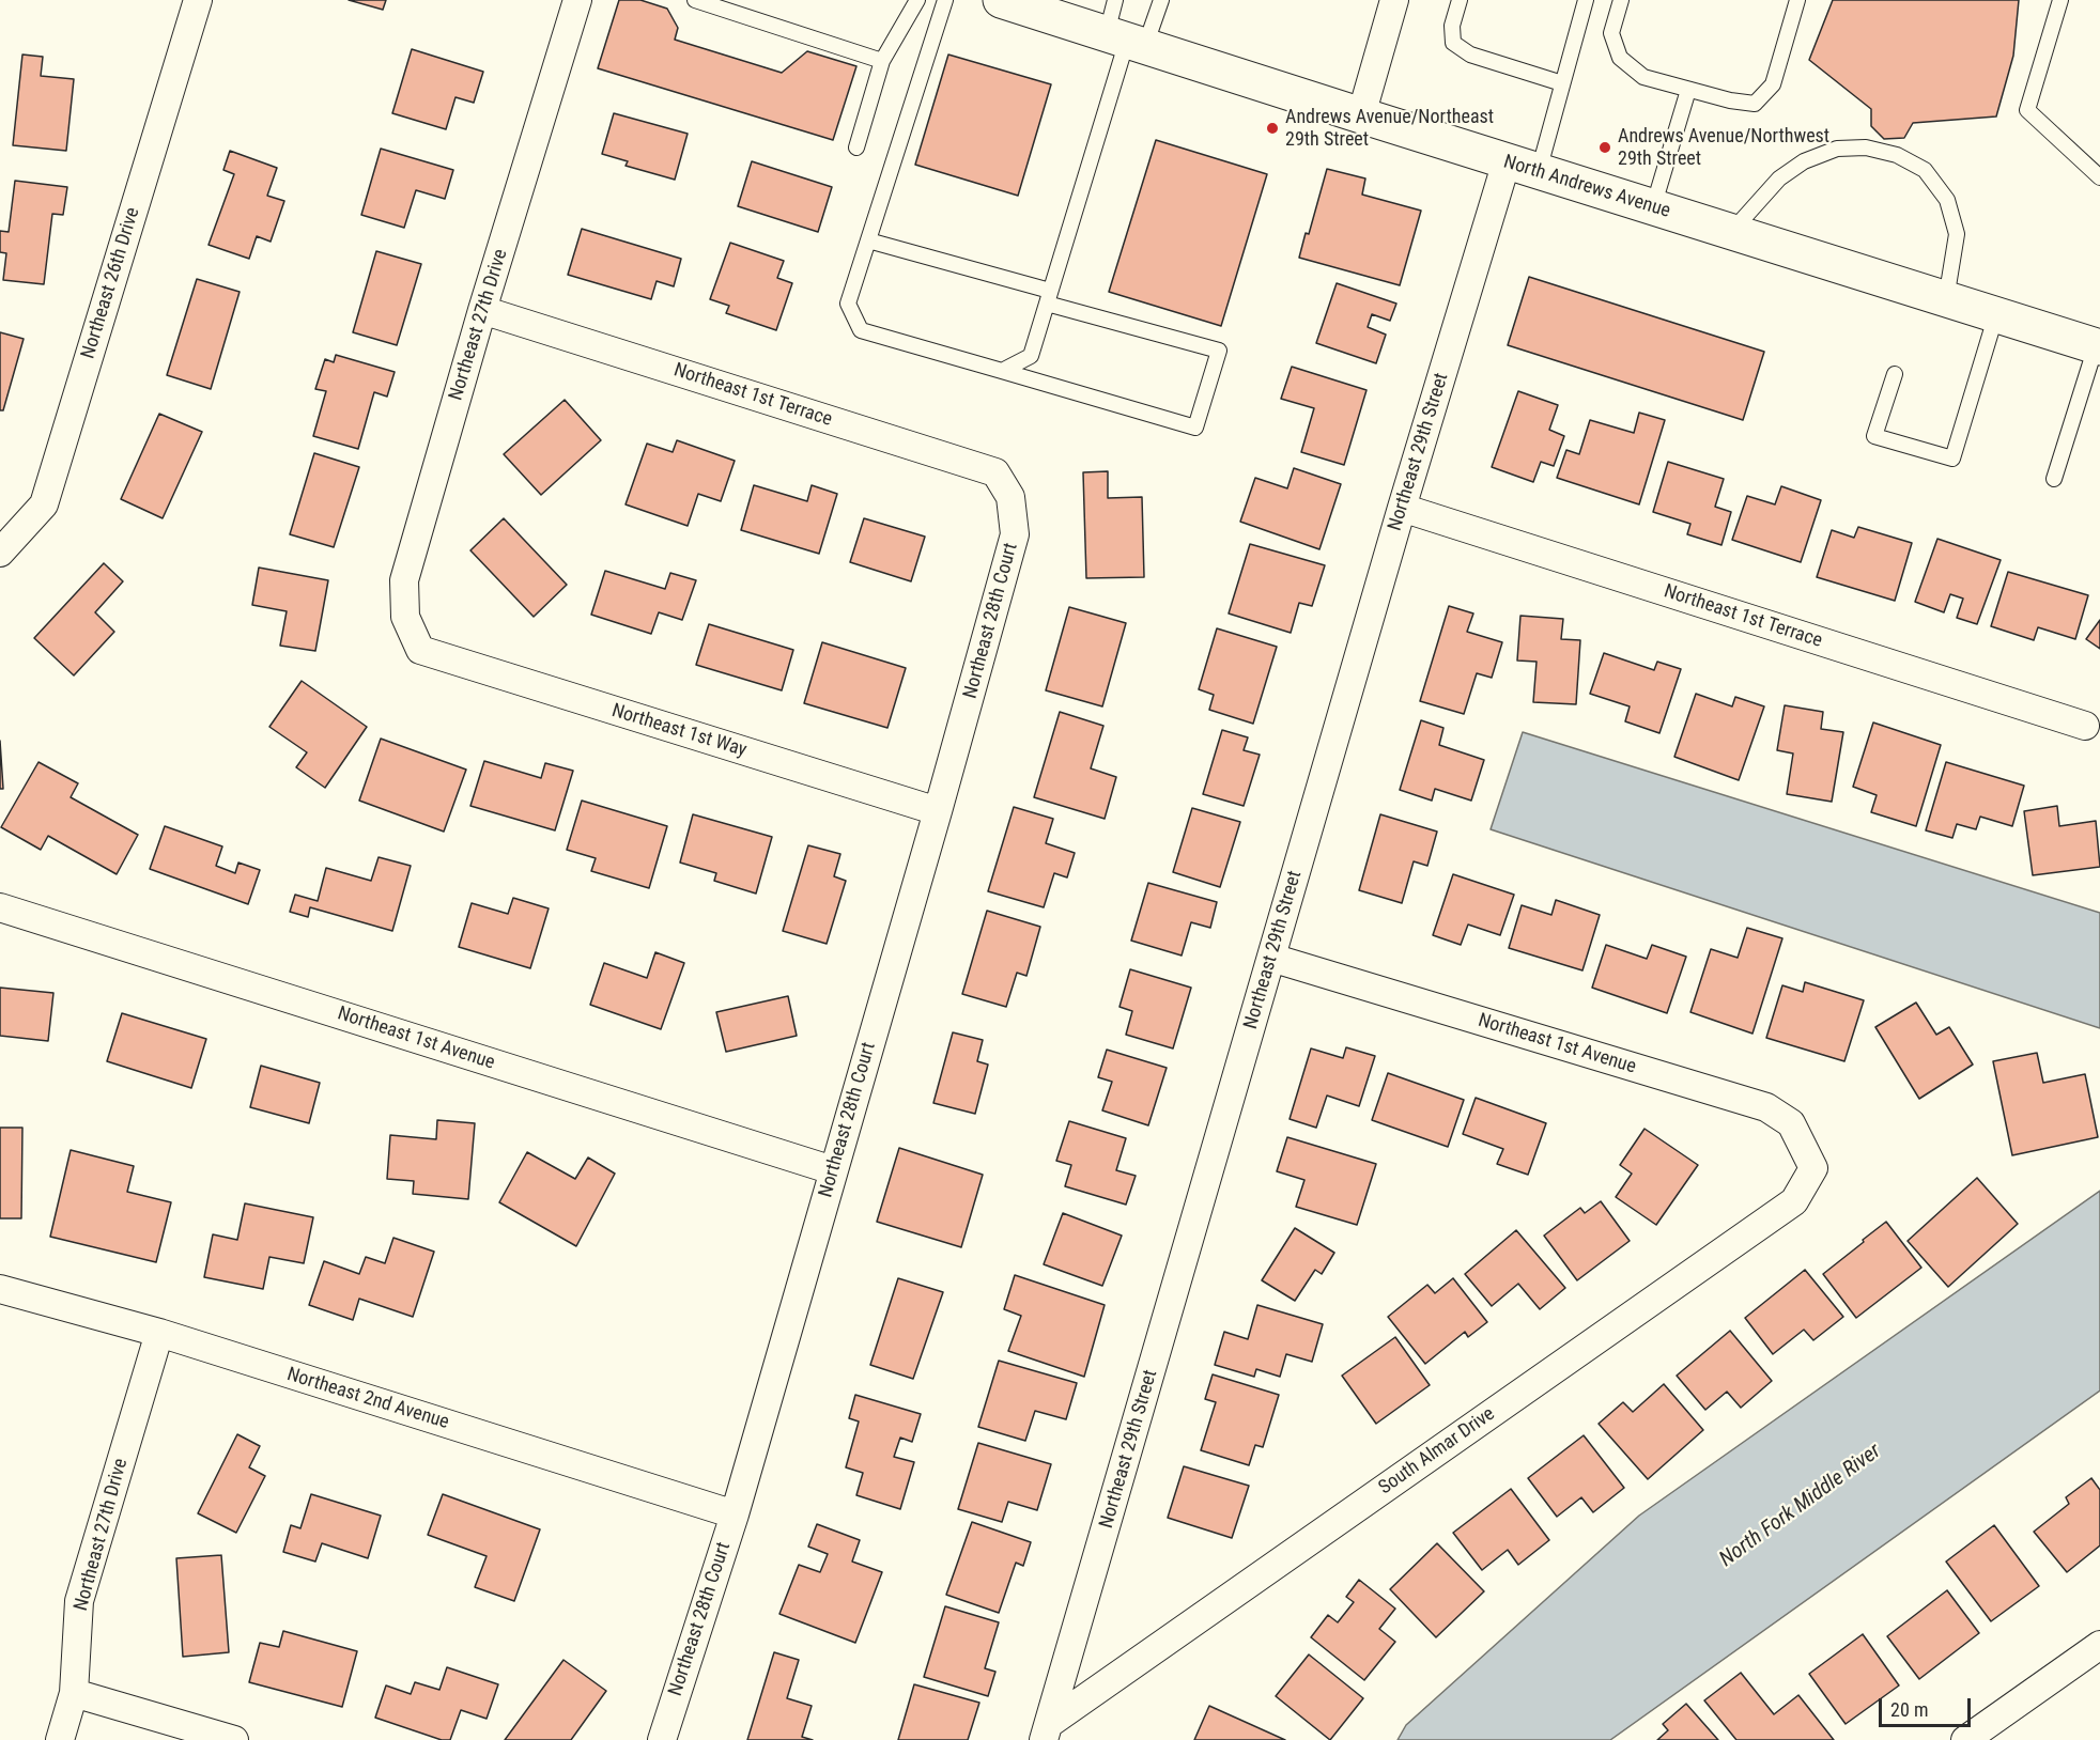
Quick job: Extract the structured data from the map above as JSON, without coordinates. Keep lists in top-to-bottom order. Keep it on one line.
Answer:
{"streets":{"main road":["North Andrews Avenue"],"street":["Northeast 26th Drive","Northeast 27th Drive","Northeast 1st Terrace","Northeast 29th Street","Northeast 28th Court","Northeast 1st Way","Northeast 1st Avenue","Northeast 2nd Avenue","South Almar Drive"]},"crossings":[["North Andrews Avenue","Northeast 29th Street"],["Northeast 27th Drive","Northeast 1st Terrace"],["Northeast 27th Drive","Northeast 1st Way"],["Northeast 27th Drive","Northeast 2nd Avenue"],["Northeast 1st Terrace","Northeast 29th Street"],["Northeast 1st Terrace","Northeast 28th Court"],["Northeast 29th Street","Northeast 1st Avenue"],["Northeast 29th Street","South Almar Drive"],["Northeast 28th Court","Northeast 1st Way"],["Northeast 28th Court","Northeast 1st Avenue"],["Northeast 28th Court","Northeast 2nd Avenue"],["Northeast 1st Avenue","South Almar Drive"]],"water":["North Fork Middle River"],"places":["Andrews Avenue/Northeast 29th Street","Andrews Avenue/Northwest 29th Street"],"scale_bar":"20 m"}
